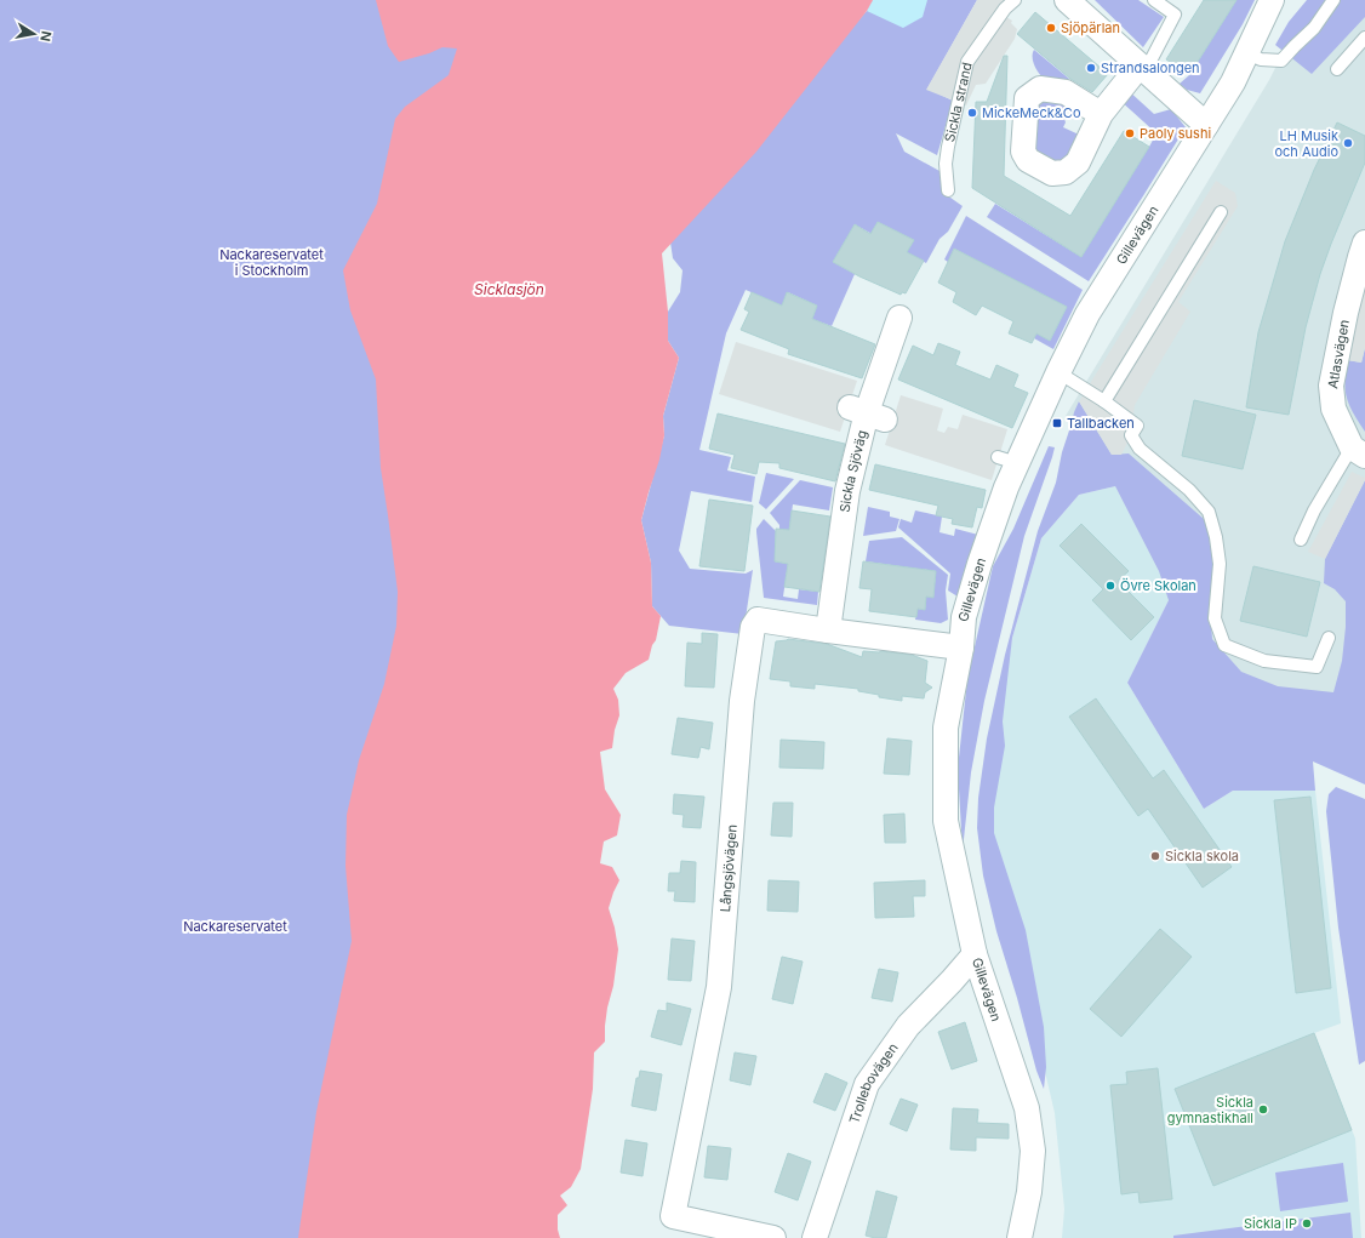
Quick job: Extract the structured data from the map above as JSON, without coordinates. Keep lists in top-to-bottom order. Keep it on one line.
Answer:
{"streets":{"street":["Gillevägen","Atlasvägen","Sickla Sjöväg","Långsjövägen","Trollebovägen"],"lane":["Sickla strand"]},"crossings":[["Gillevägen","Långsjövägen"],["Gillevägen","Trollebovägen"],["Sickla Sjöväg","Långsjövägen"]],"water":["Sicklasjön"],"parks":["Nackareservatet i Stockholm","Nackareservatet"],"places":{"other":["Sjöpärlan","Strandsalongen","MickeMeck&Co","Paoly sushi","LH Musik och Audio","Övre Skolan","Sickla skola","Sickla gymnastikhall","Sickla IP"],"transit":["Tallbacken"]},"north":"right"}
